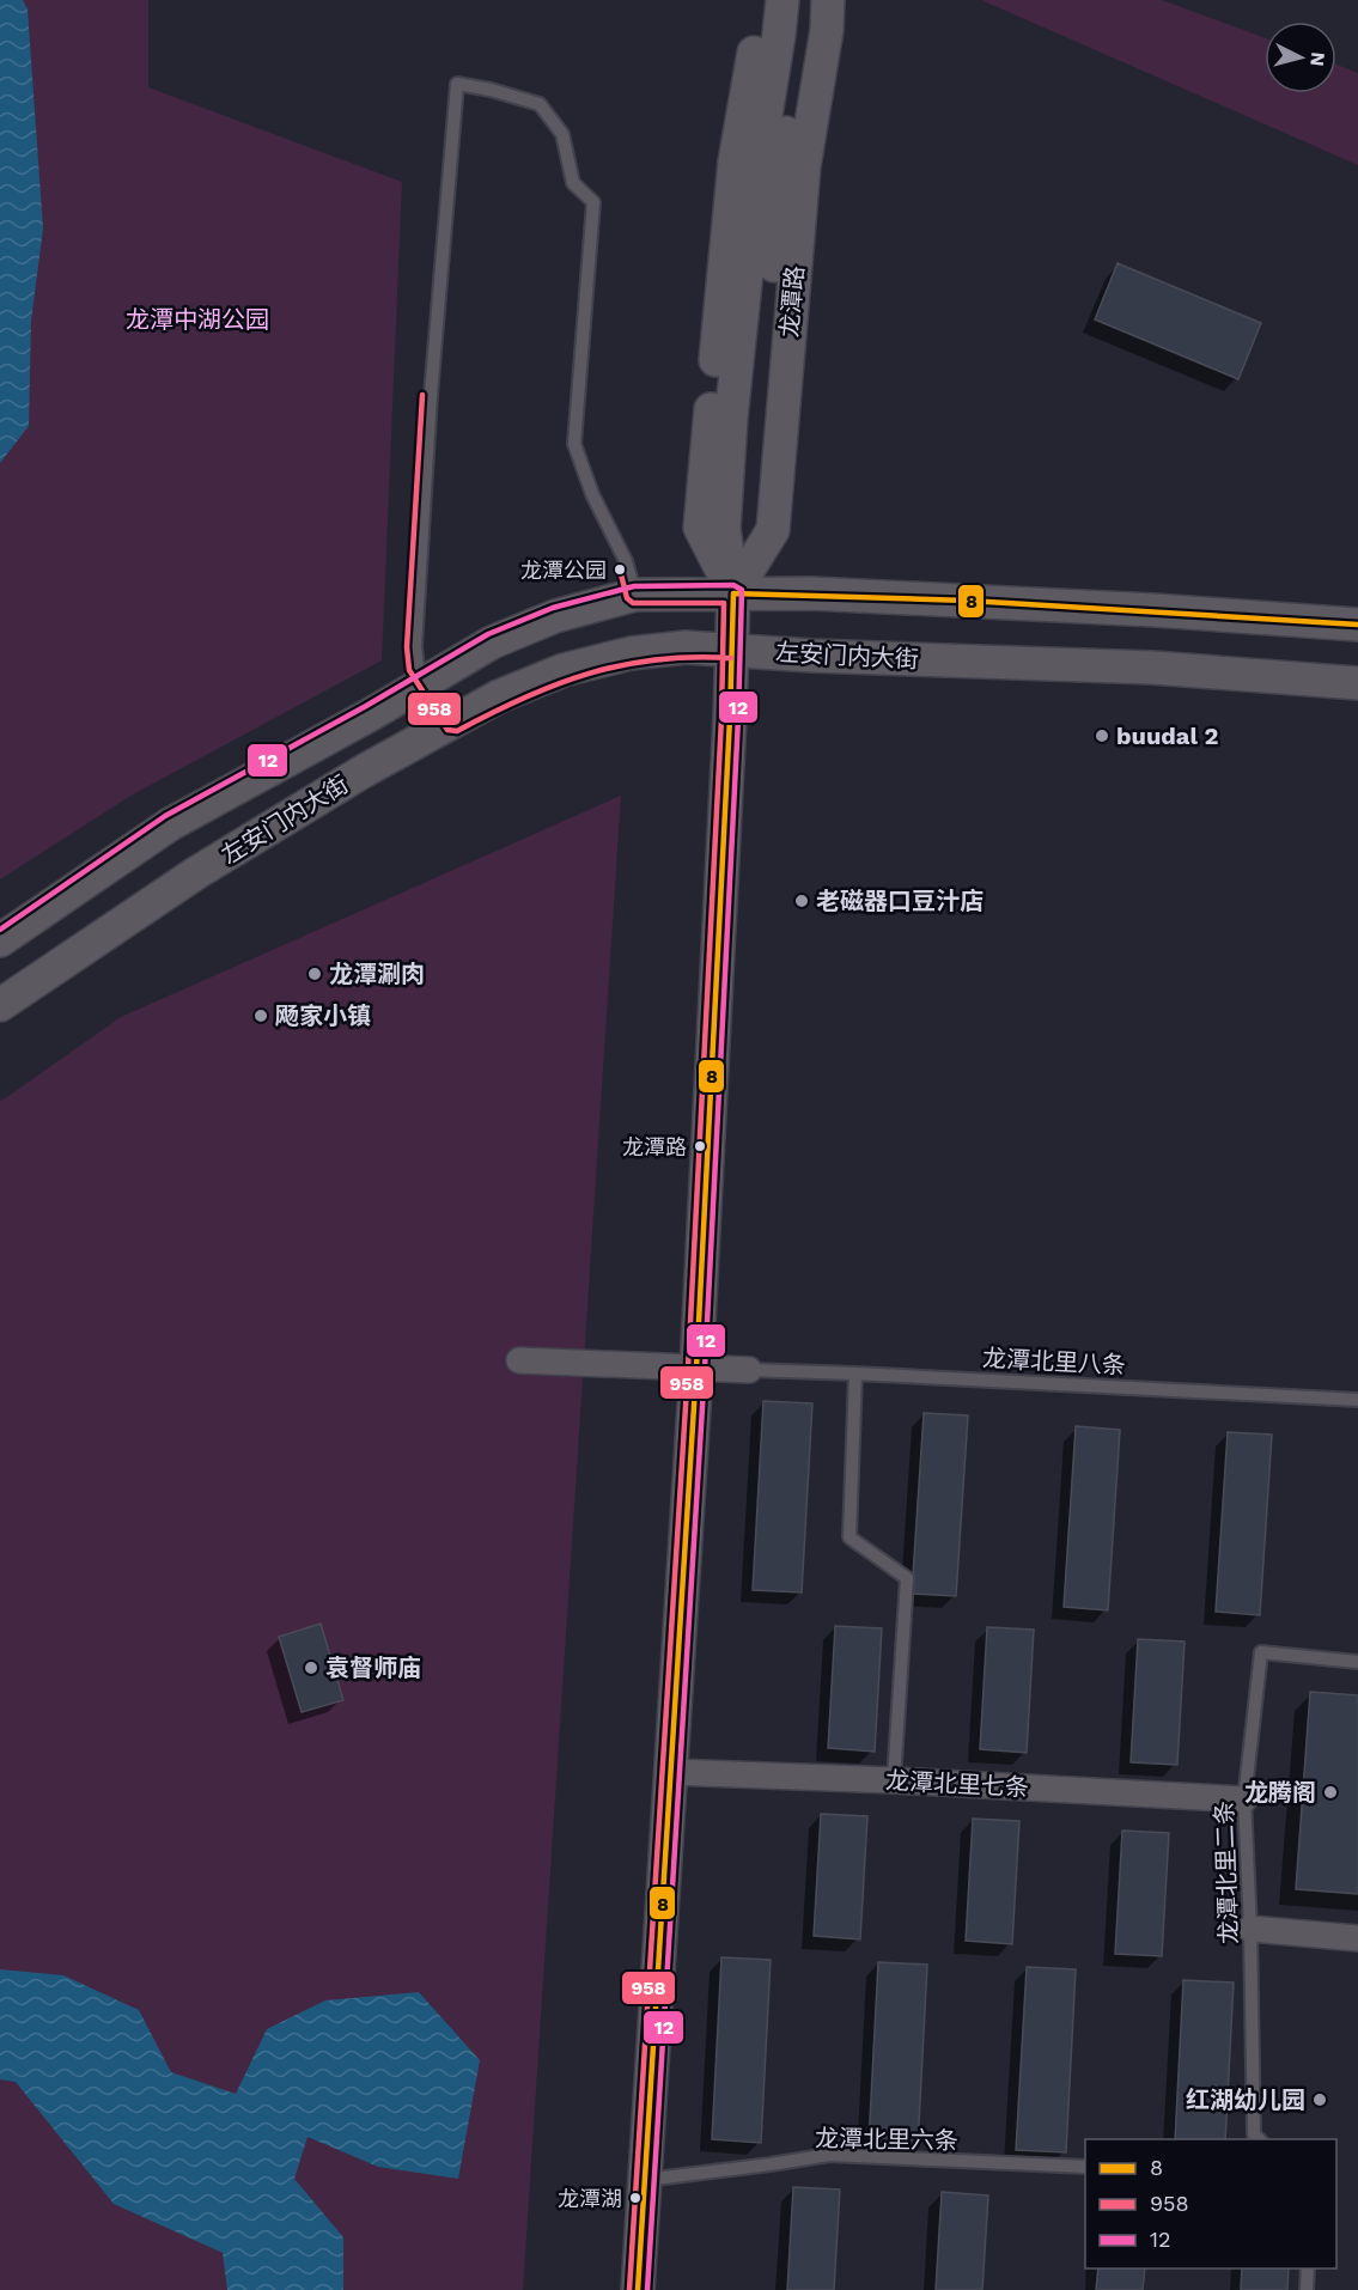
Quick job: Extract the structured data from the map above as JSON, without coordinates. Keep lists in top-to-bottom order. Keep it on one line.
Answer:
{"streets":{"street":["龙潭路","左安门内大街","龙潭北里七条"],"lane":["龙潭北里八条","龙潭北里二条","龙潭北里六条"]},"crossings":[["龙潭路","左安门内大街"],["龙潭路","龙潭北里七条"],["龙潭路","龙潭北里六条"],["龙潭北里七条","龙潭北里二条"]],"parks":["龙潭中湖公园"],"places":["龙潭公园","buudal 2","老磁器口豆汁店","龙潭涮肉","飏家小镇","龙潭路","袁督师庙","龙腾阁","红湖幼儿园","龙潭湖"],"lines":["transit line 958","transit line 12","transit line 8"],"legend":["8","958","12"],"north":"right"}
